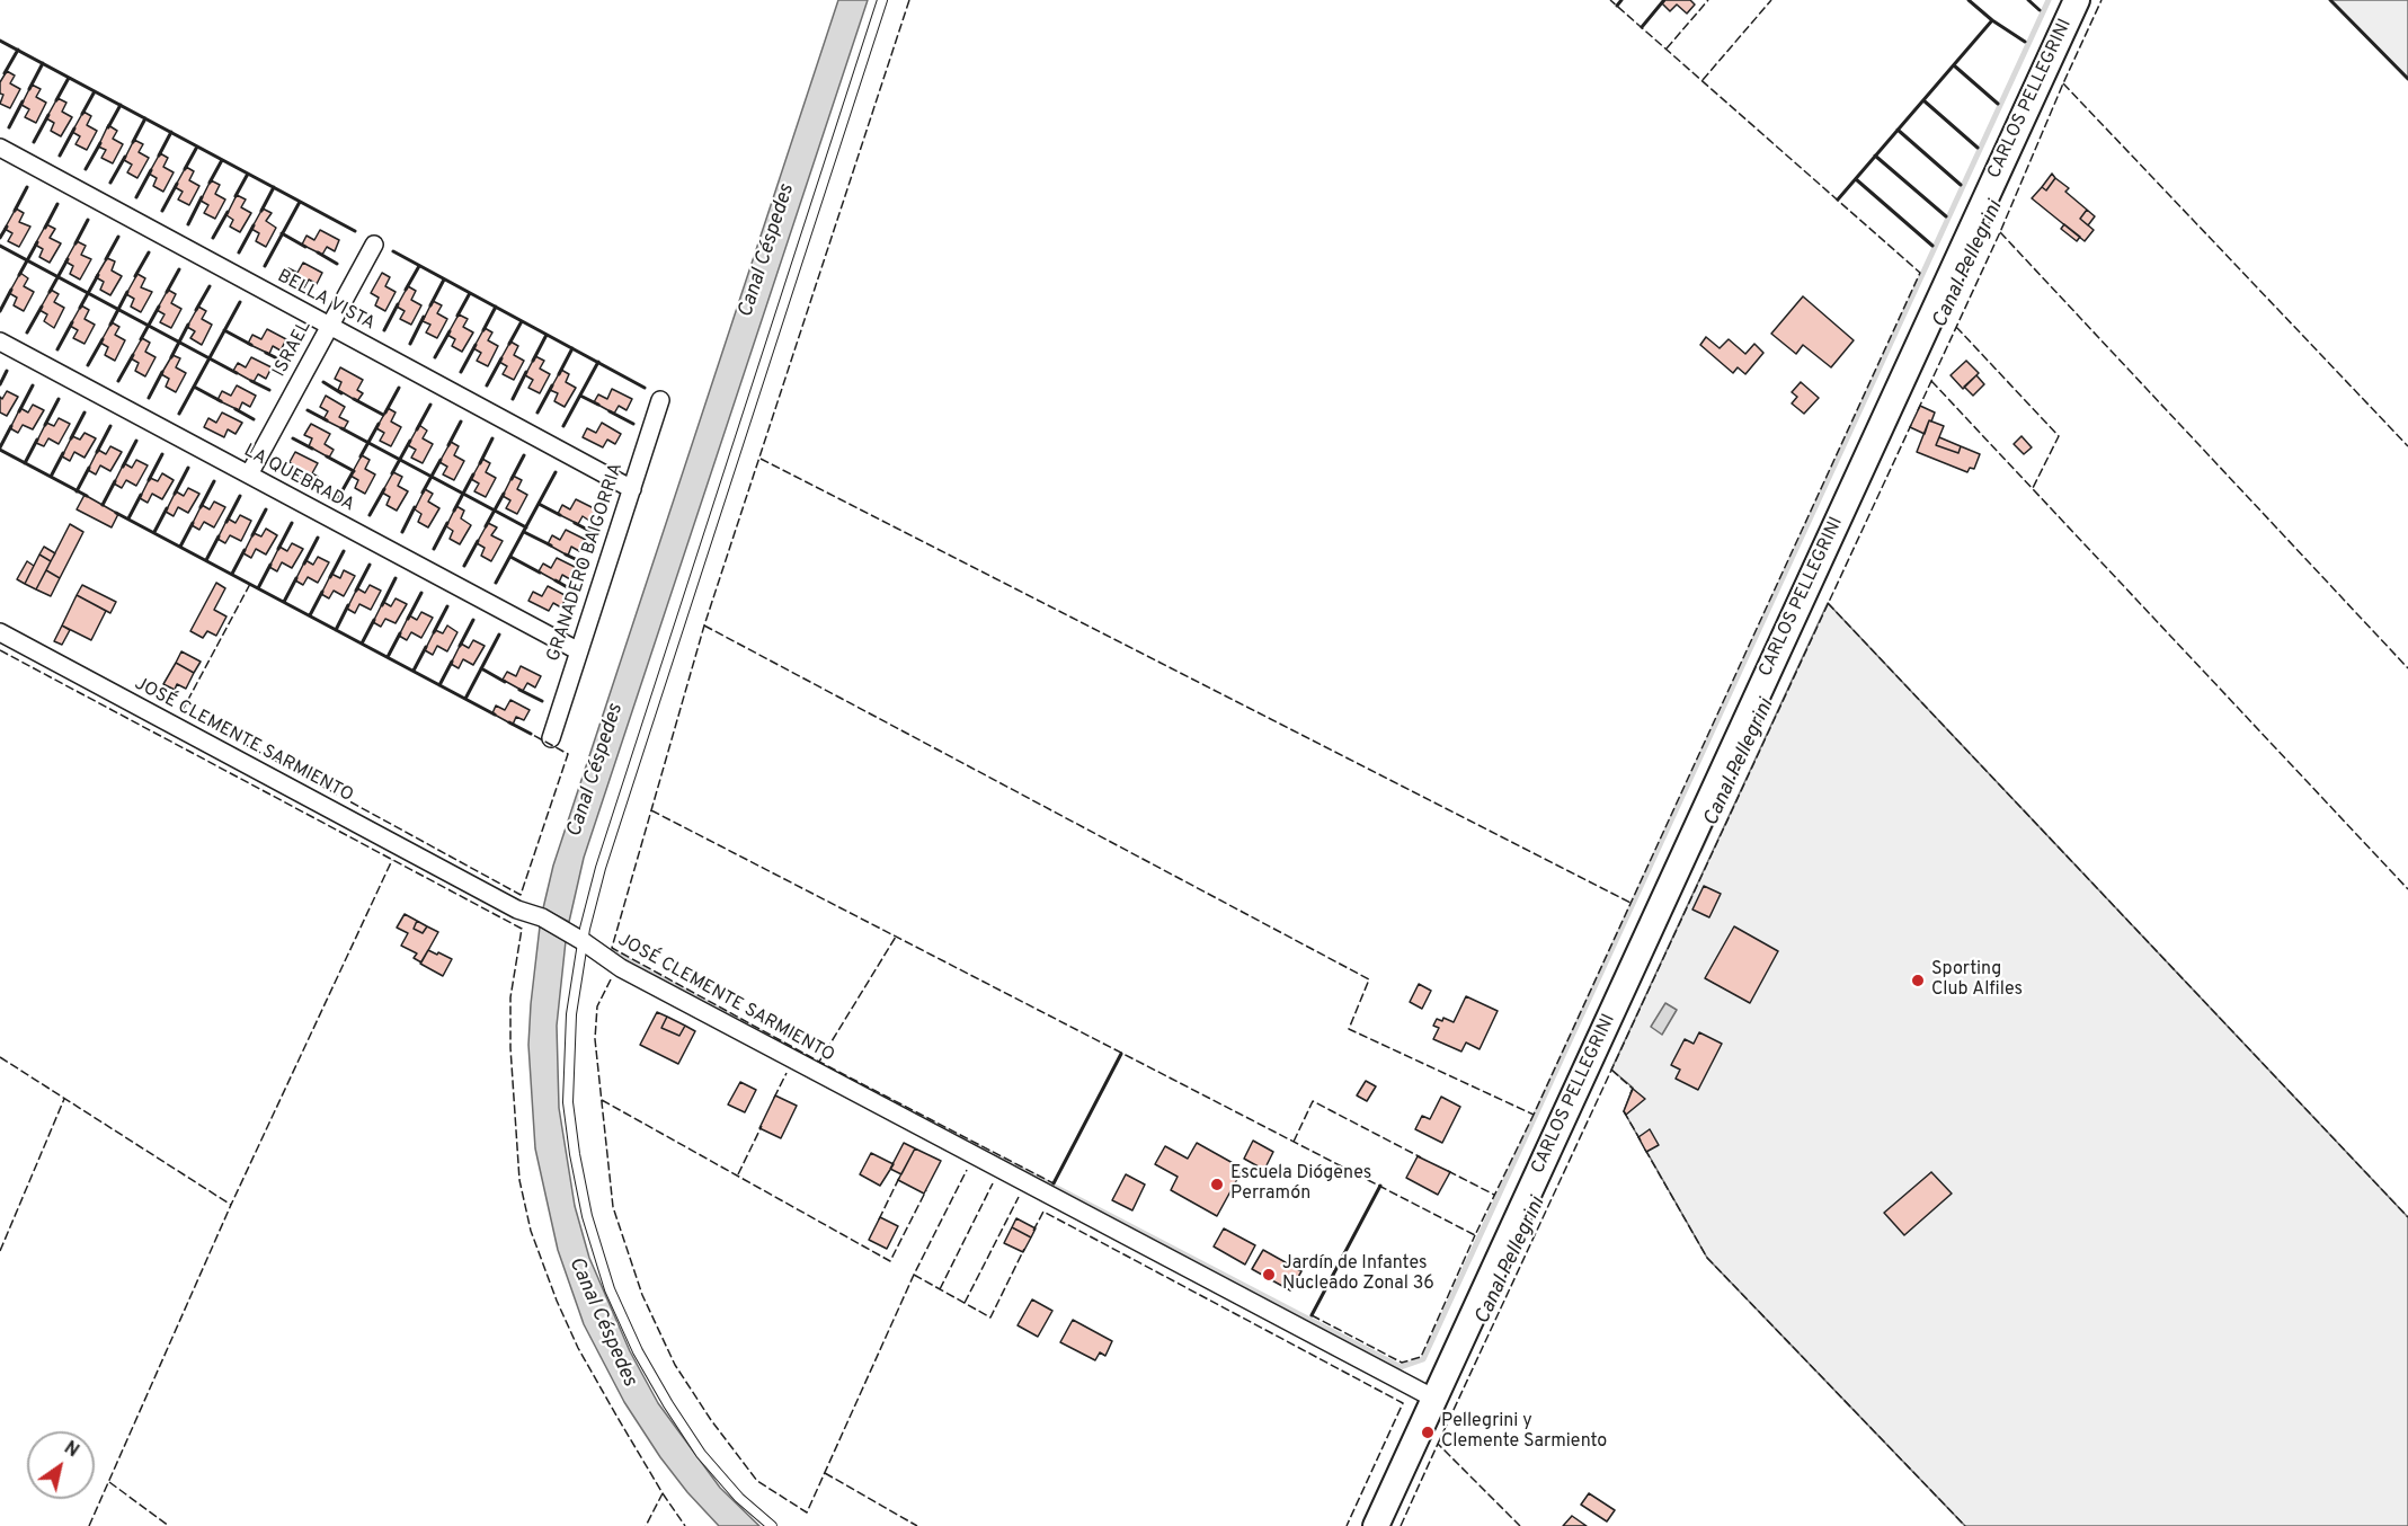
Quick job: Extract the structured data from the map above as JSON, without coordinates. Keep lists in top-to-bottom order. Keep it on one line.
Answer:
{"streets":{"main road":["CARLOS PELLEGRINI"],"street":["BELLA VISTA","ISRAEL","LA QUEBRADA","GRANADERO BAIGORRIA","JOSÉ CLEMENTE SARMIENTO"]},"crossings":[["CARLOS PELLEGRINI","JOSÉ CLEMENTE SARMIENTO"],["BELLA VISTA","ISRAEL"],["BELLA VISTA","GRANADERO BAIGORRIA"],["ISRAEL","LA QUEBRADA"],["LA QUEBRADA","GRANADERO BAIGORRIA"]],"water":["Canal Céspedes","Canal Pellegrini"],"places":["Sporting Club Alfiles","Escuela Diógenes Perramón","Jardín de Infantes Nucleado Zonal 36","Pellegrini y Clemente Sarmiento"],"north":"top right"}
